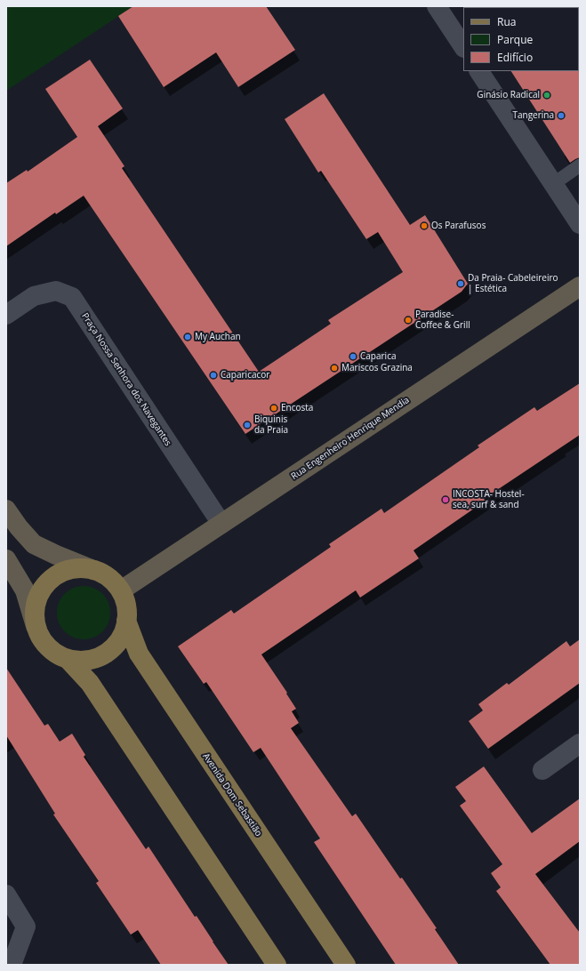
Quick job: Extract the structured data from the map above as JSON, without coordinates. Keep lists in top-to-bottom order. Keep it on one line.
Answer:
{"streets":{"main road":["Rua Engenheiro Henrique Mendia","Avenida Dom Sebastião"],"street":["Praça Nossa Senhora dos Navegantes"]},"crossings":[["Praça Nossa Senhora dos Navegantes","Rua Engenheiro Henrique Mendia"],["Rua Engenheiro Henrique Mendia","Avenida Dom Sebastião"]],"places":["Ginásio Radical","Tangerina","Os Parafusos","Da Praia- Cabeleireiro | Estética","Paradise- Coffee & Grill","My Auchan","Caparica","Mariscos Grazina","Caparicacor","Encosta","Biquinis da Praia","INCOSTA- Hostel- sea, surf & sand"],"legend":["Rua","Parque","Edifício"]}
